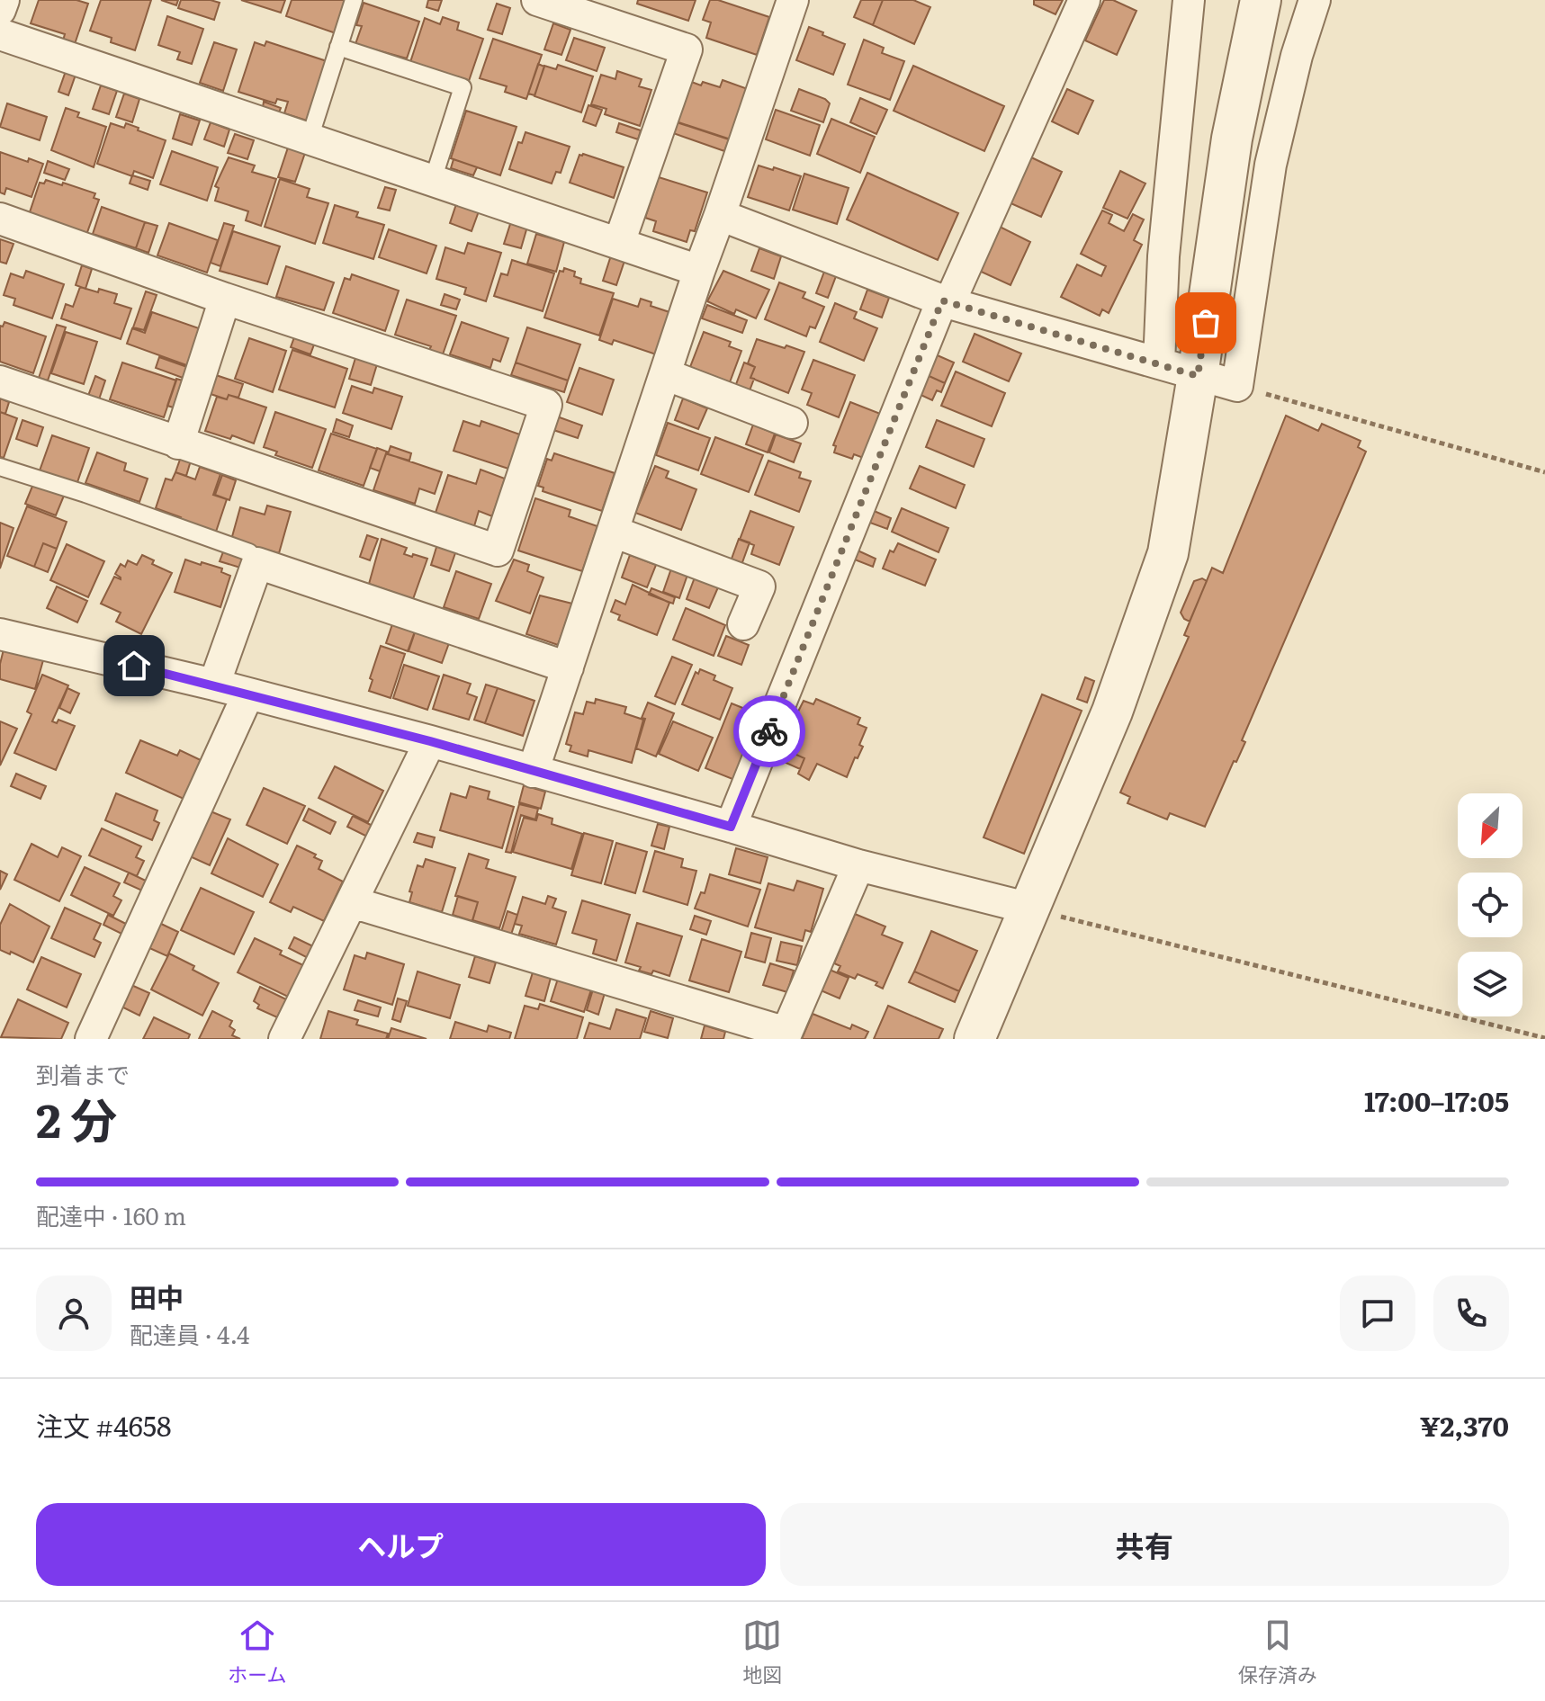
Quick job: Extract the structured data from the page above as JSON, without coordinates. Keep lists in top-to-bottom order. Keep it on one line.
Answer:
{"north":"bottom left","page":{"heading":["2 分","到着まで","17:00–17:05"],"panel":["田中","配達員 · 4.4","注文 #4658","¥2,370"],"bar":"配達中 · 160 m","buttons":["ヘルプ","共有"],"tabs":["ホーム","地図","保存済み"]}}
